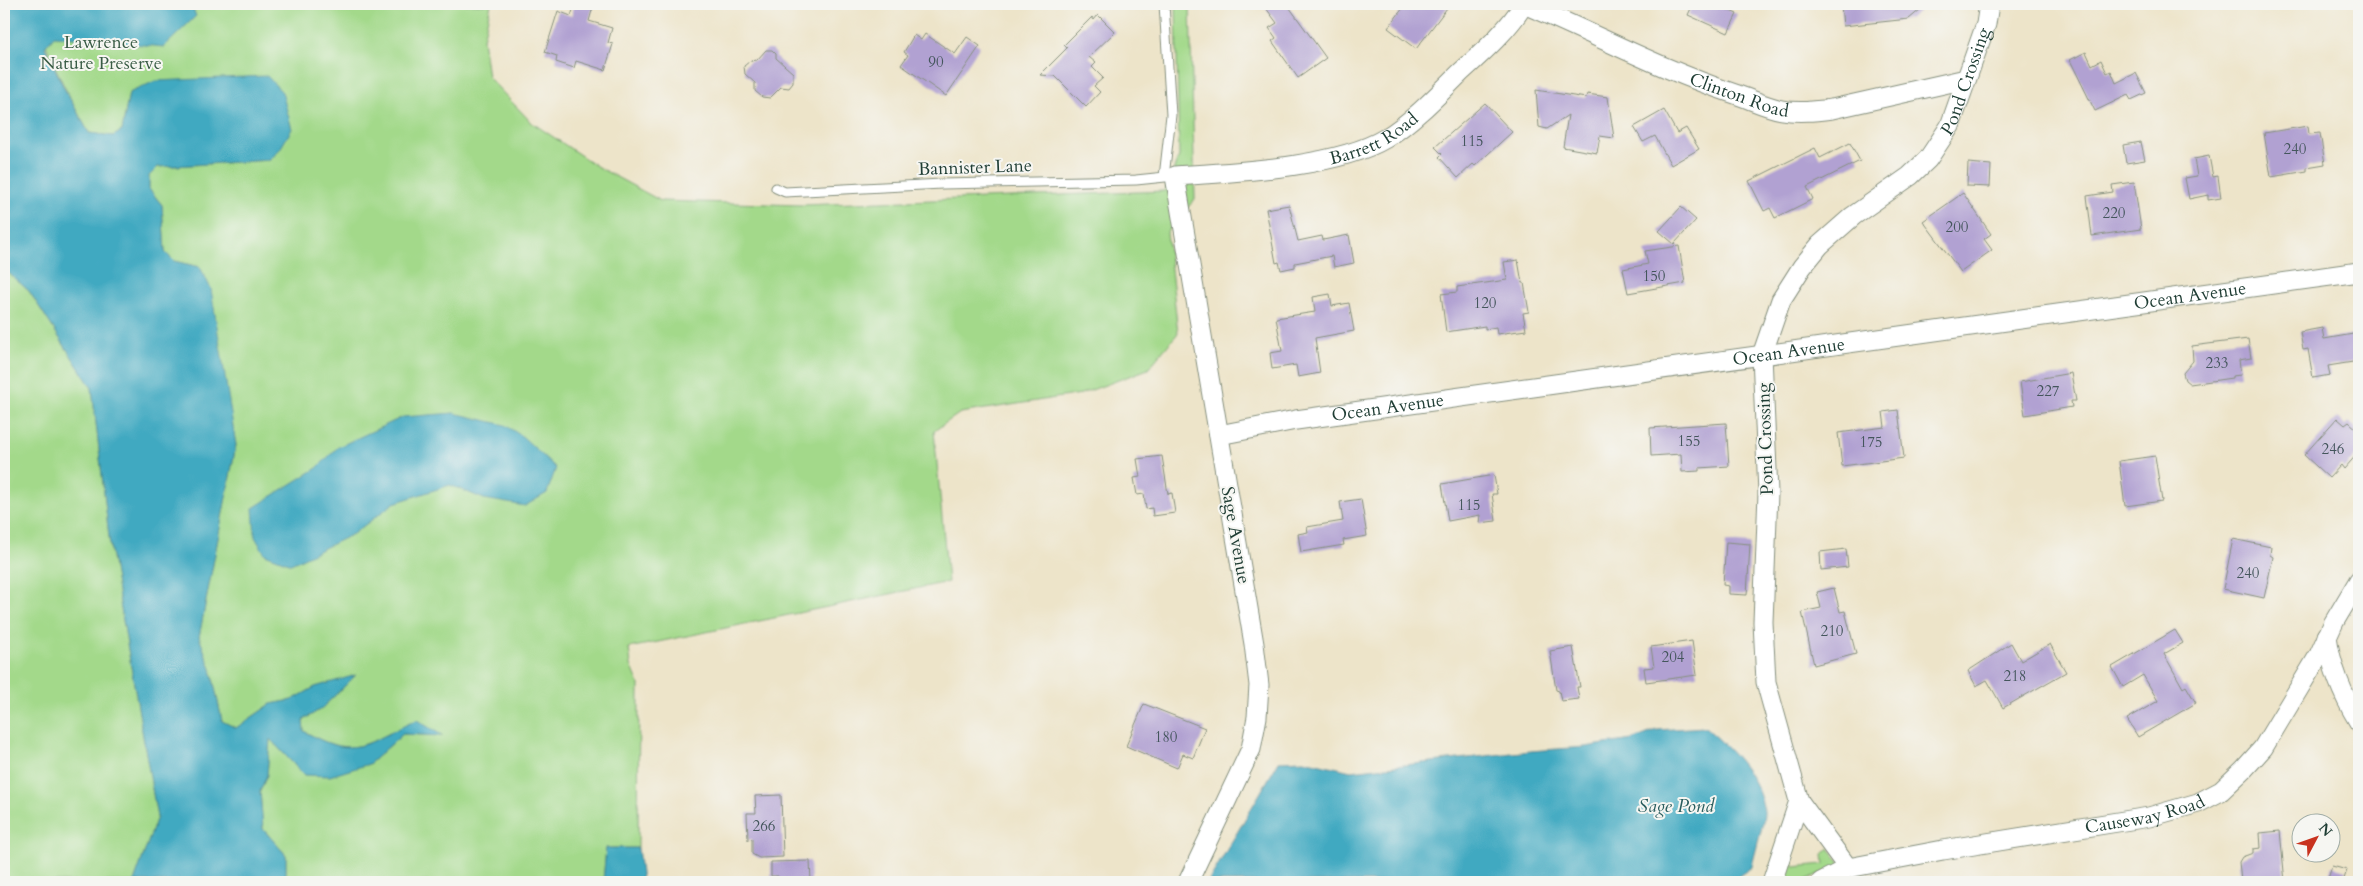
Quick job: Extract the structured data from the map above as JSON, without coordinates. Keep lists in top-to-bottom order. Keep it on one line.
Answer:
{"streets":{"street":["Pond Crossing","Clinton Road","Barrett Road","Ocean Avenue","Sage Avenue","Causeway Road"],"lane":["Bannister Lane"]},"crossings":[["Pond Crossing","Clinton Road"],["Pond Crossing","Ocean Avenue"],["Pond Crossing","Causeway Road"],["Clinton Road","Barrett Road"],["Barrett Road","Bannister Lane"],["Barrett Road","Sage Avenue"],["Bannister Lane","Sage Avenue"],["Ocean Avenue","Sage Avenue"]],"water":["Sage Pond"],"parks":["Lawrence Nature Preserve"],"house_numbers":["90","115","240","220","200","150","120","233","227","155","175","246","115","240","210","204","218","180","266"],"north":"top right"}
